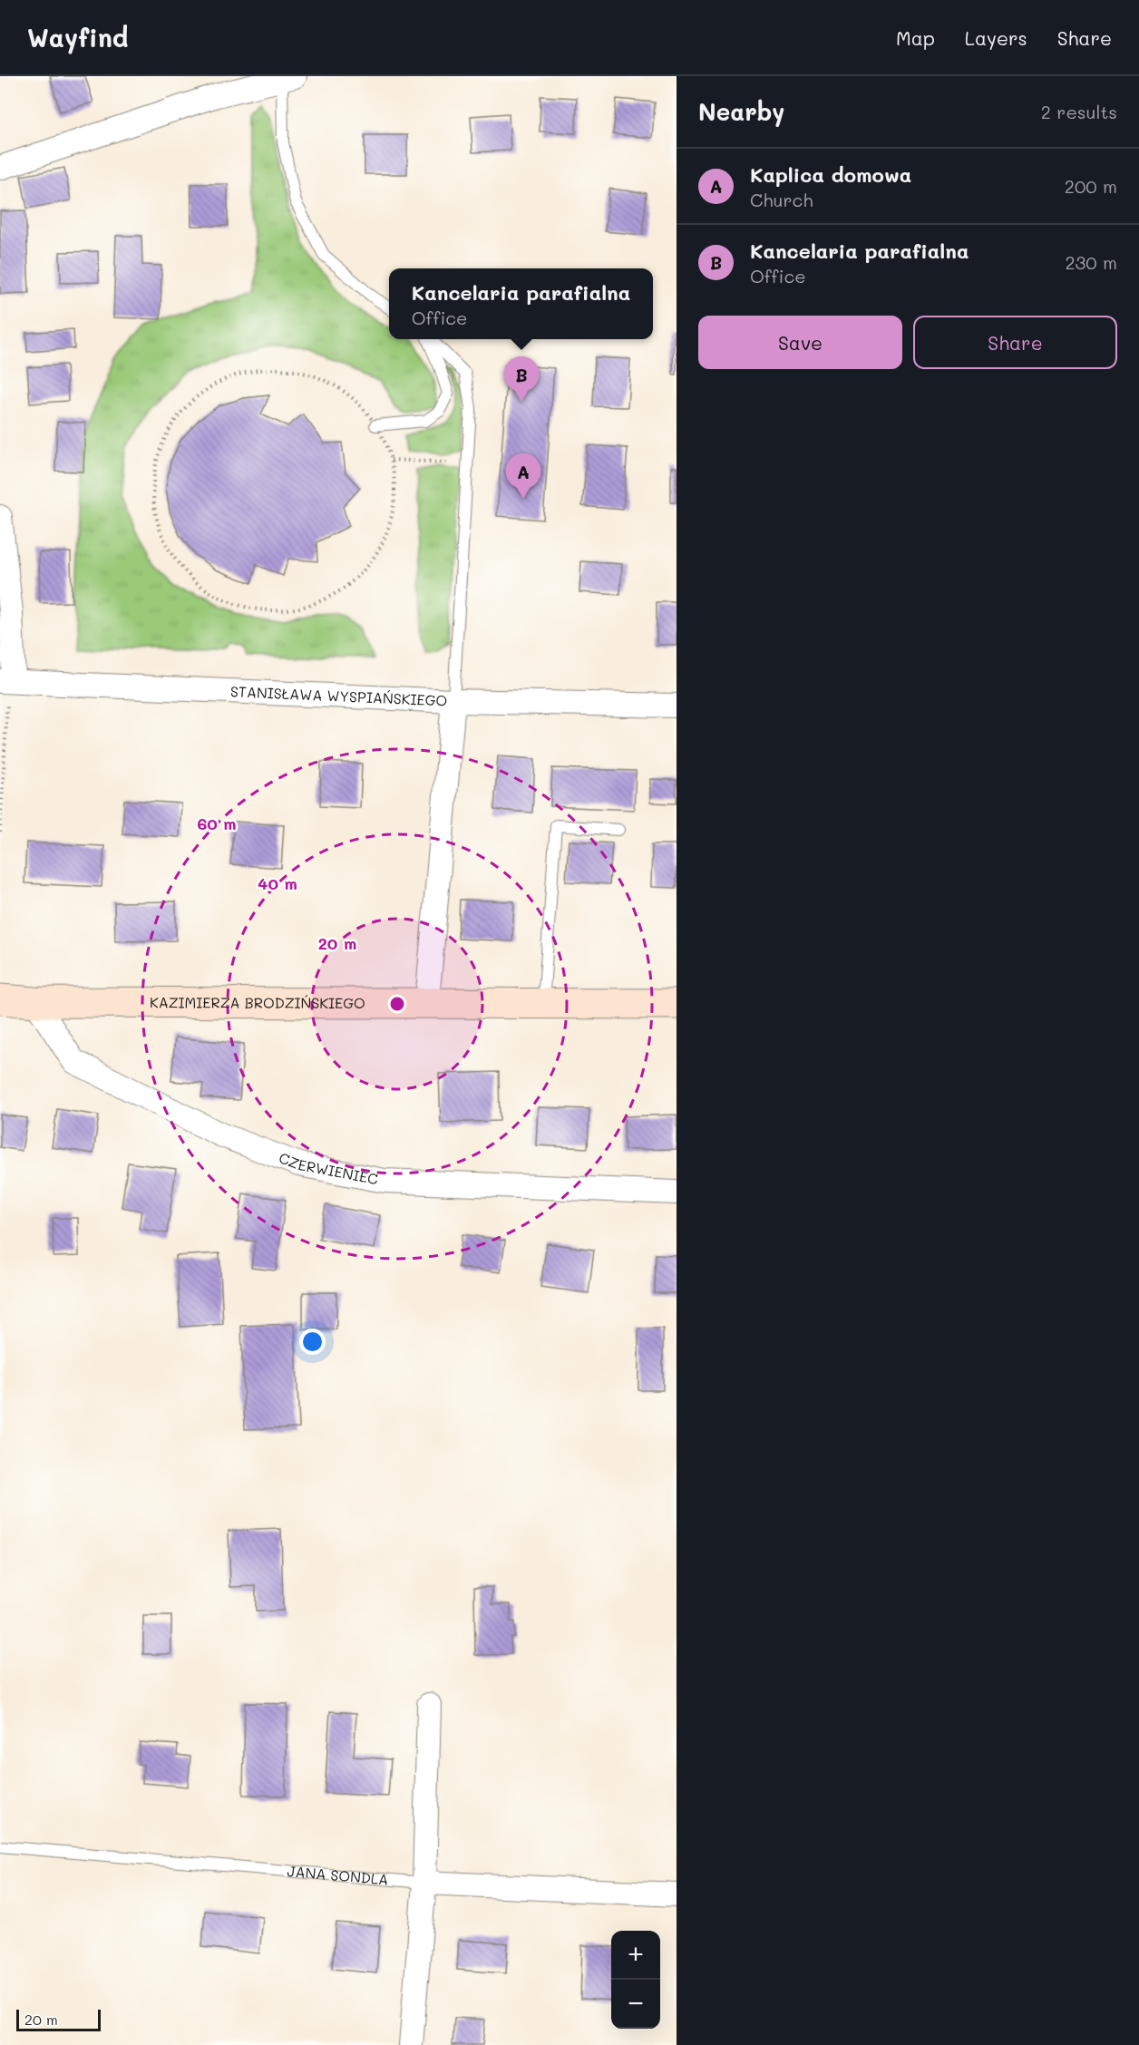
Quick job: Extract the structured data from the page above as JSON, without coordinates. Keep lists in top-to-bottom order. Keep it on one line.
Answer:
{"streets":{"main road":["KAZIMIERZA BRODZIŃSKIEGO"],"street":["STANISŁAWA WYSPIAŃSKIEGO","CZERWIENIEC","JANA SONDLA"]},"crossings":[["KAZIMIERZA BRODZIŃSKIEGO","CZERWIENIEC"]],"scale_bar":"20 m","page":{"header":"Wayfind","nav":["Map","Layers","Share"],"heading":["Nearby","2 results"],"list":[{"mark":"A","name":"Kaplica domowa","note":"Church","value":"200 m"},{"mark":"B","name":"Kancelaria parafialna","note":"Office","value":"230 m"}],"popup":["Kancelaria parafialna","Office"],"buttons":["Save","Share"],"pins":["B","A"],"map_buttons":["+","−"],"scale":"20 m"},"rings":["60 m","40 m","20 m"]}
